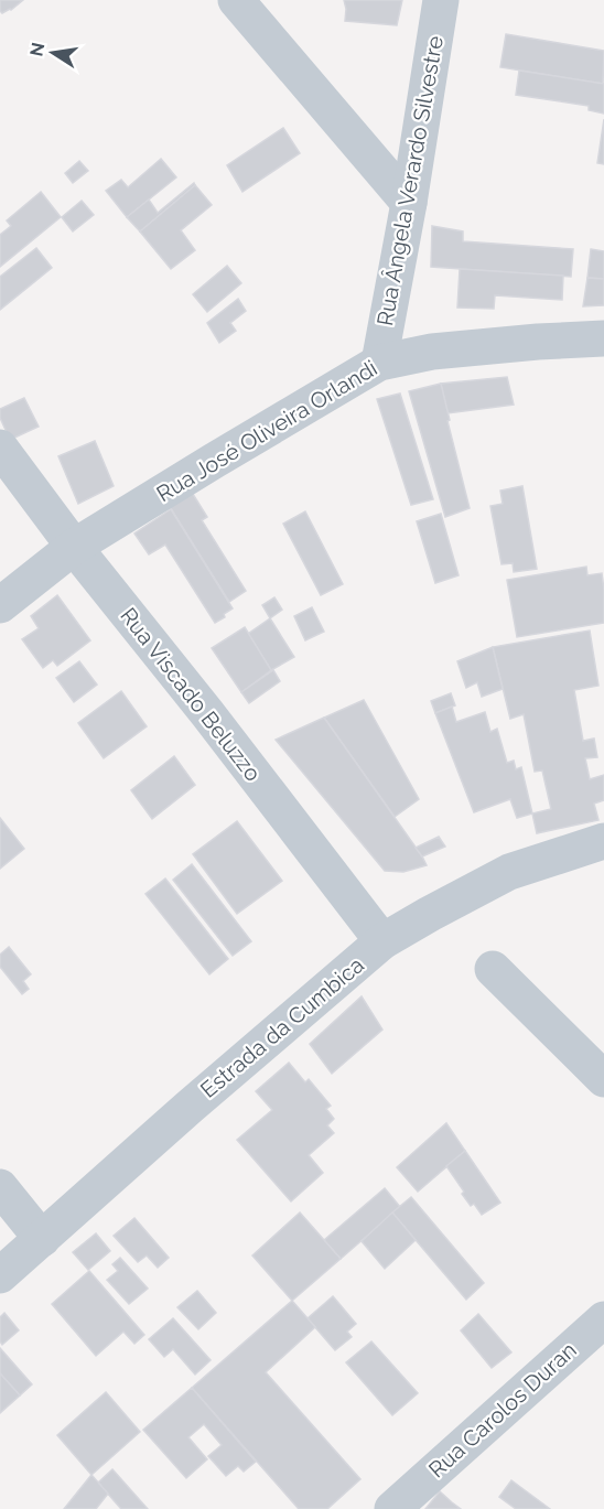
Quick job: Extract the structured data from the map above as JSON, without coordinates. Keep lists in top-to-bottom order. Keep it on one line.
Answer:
{"streets":{"street":["Rua Ângela Verardo Silvestre","Rua José Oliveira Orlandi","Rua Viscado Beluzzo","Estrada da Cumbica","Rua Carolos Duran"]},"crossings":[["Rua Ângela Verardo Silvestre","Rua José Oliveira Orlandi"],["Rua José Oliveira Orlandi","Rua Viscado Beluzzo"],["Rua Viscado Beluzzo","Estrada da Cumbica"]],"north":"left"}
